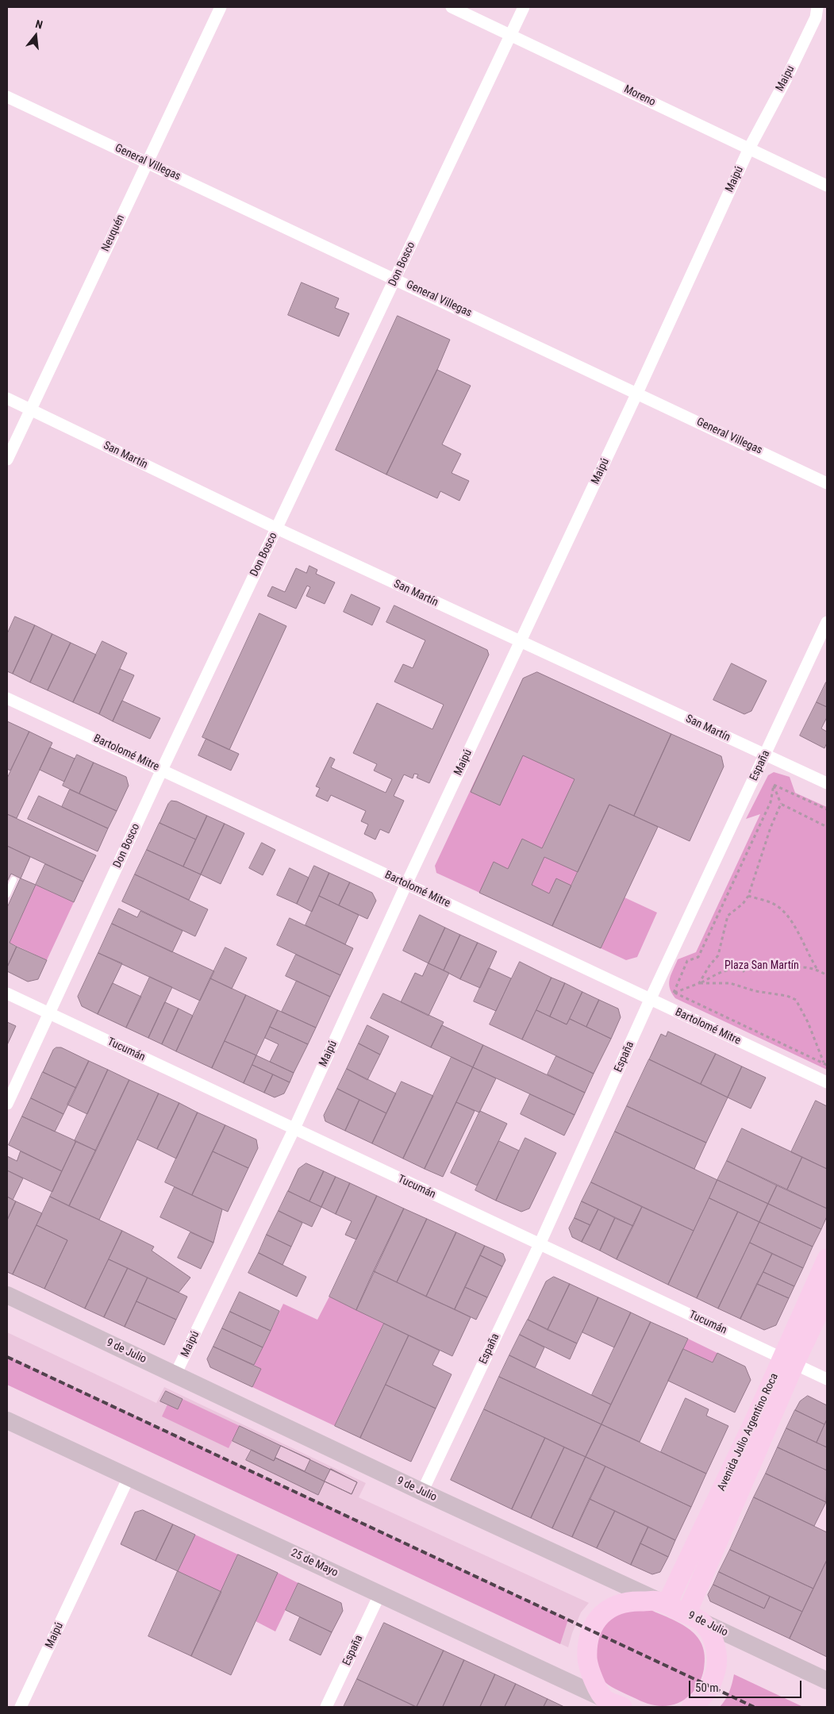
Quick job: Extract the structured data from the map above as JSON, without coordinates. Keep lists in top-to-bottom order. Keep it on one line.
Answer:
{"streets":{"main road":["9 de Julio","Avenida Julio Argentino Roca","25 de Mayo"],"street":["Maipu","Moreno","General Villegas","Maipú","Neuquén","Don Bosco","San Martín","Bartolomé Mitre","España","Tucumán"]},"crossings":[["Maipu","Moreno"],["Maipu","Maipú"],["Moreno","Maipú"],["Moreno","Don Bosco"],["General Villegas","Maipú"],["General Villegas","Neuquén"],["General Villegas","Don Bosco"],["Maipú","San Martín"],["Maipú","Bartolomé Mitre"],["Maipú","Tucumán"],["Maipú","9 de Julio"],["Maipú","25 de Mayo"],["Neuquén","San Martín"],["Don Bosco","San Martín"],["Don Bosco","Bartolomé Mitre"],["Don Bosco","Tucumán"],["San Martín","España"],["Bartolomé Mitre","España"],["España","Tucumán"],["España","9 de Julio"],["España","25 de Mayo"],["Tucumán","Avenida Julio Argentino Roca"],["9 de Julio","Avenida Julio Argentino Roca"]],"parks":["Plaza San Martín"],"scale_bar":"50 m","north":"top"}
